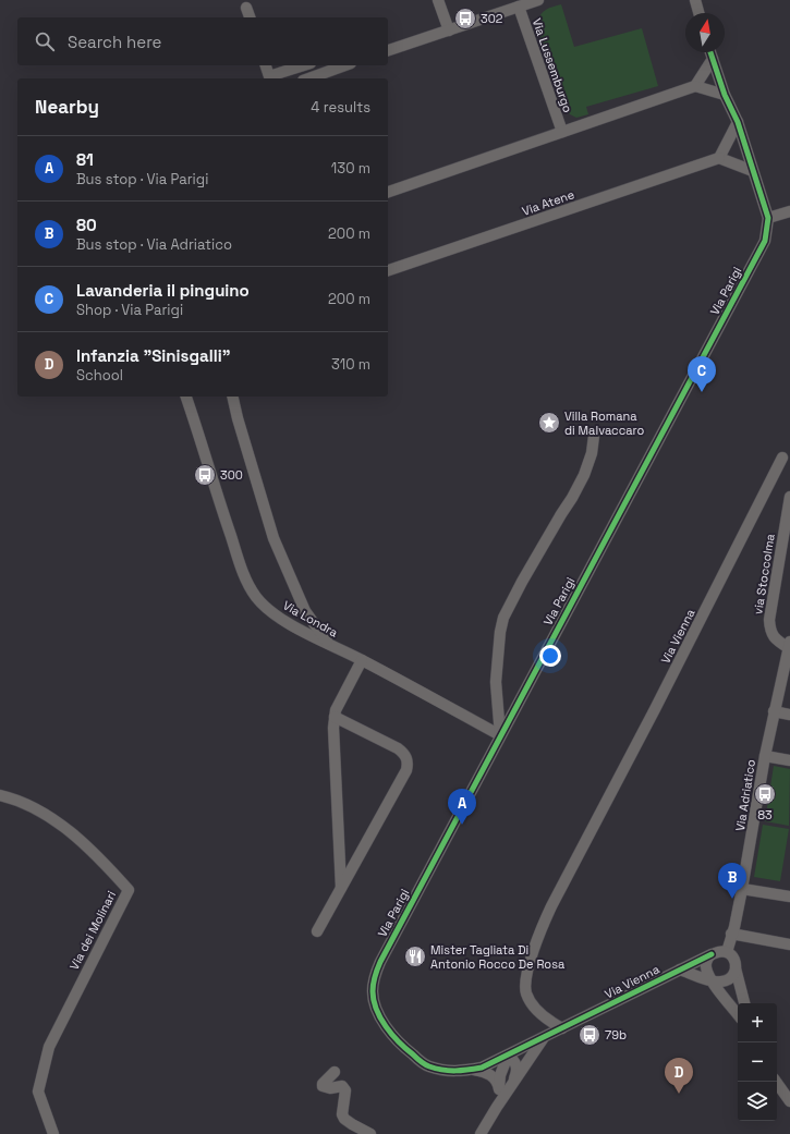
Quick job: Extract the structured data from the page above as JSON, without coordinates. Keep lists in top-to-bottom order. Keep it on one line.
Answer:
{"streets":{"street":["Via Lussemburgo","Via Atene","Via Parigi","via Stoccolma","Via Londra","Via Vienna","Via Adriatico","Via dei Molinari"]},"crossings":[["Via Parigi","Via Londra"],["Via Parigi","Via Vienna"],["via Stoccolma","Via Adriatico"],["Via Vienna","Via Adriatico"]],"places":{"bus stop":["302","300","83","79b"],"place":["Villa Romana di Malvaccaro"],"restaurant":["Mister Tagliata Di Antonio Rocco De Rosa"]},"north":"top","page":{"search":"Search here","heading":["Nearby","4 results"],"list":[{"mark":"A","name":"81","note":"Bus stop · Via Parigi","value":"130 m"},{"mark":"B","name":"80","note":"Bus stop · Via Adriatico","value":"200 m"},{"mark":"C","name":"Lavanderia il pinguino","note":"Shop · Via Parigi","value":"200 m"},{"mark":"D","name":"Infanzia \"Sinisgalli\"","note":"School","value":"310 m"}],"pins":["C","A","B","D"],"map_buttons":["+","−"]}}
